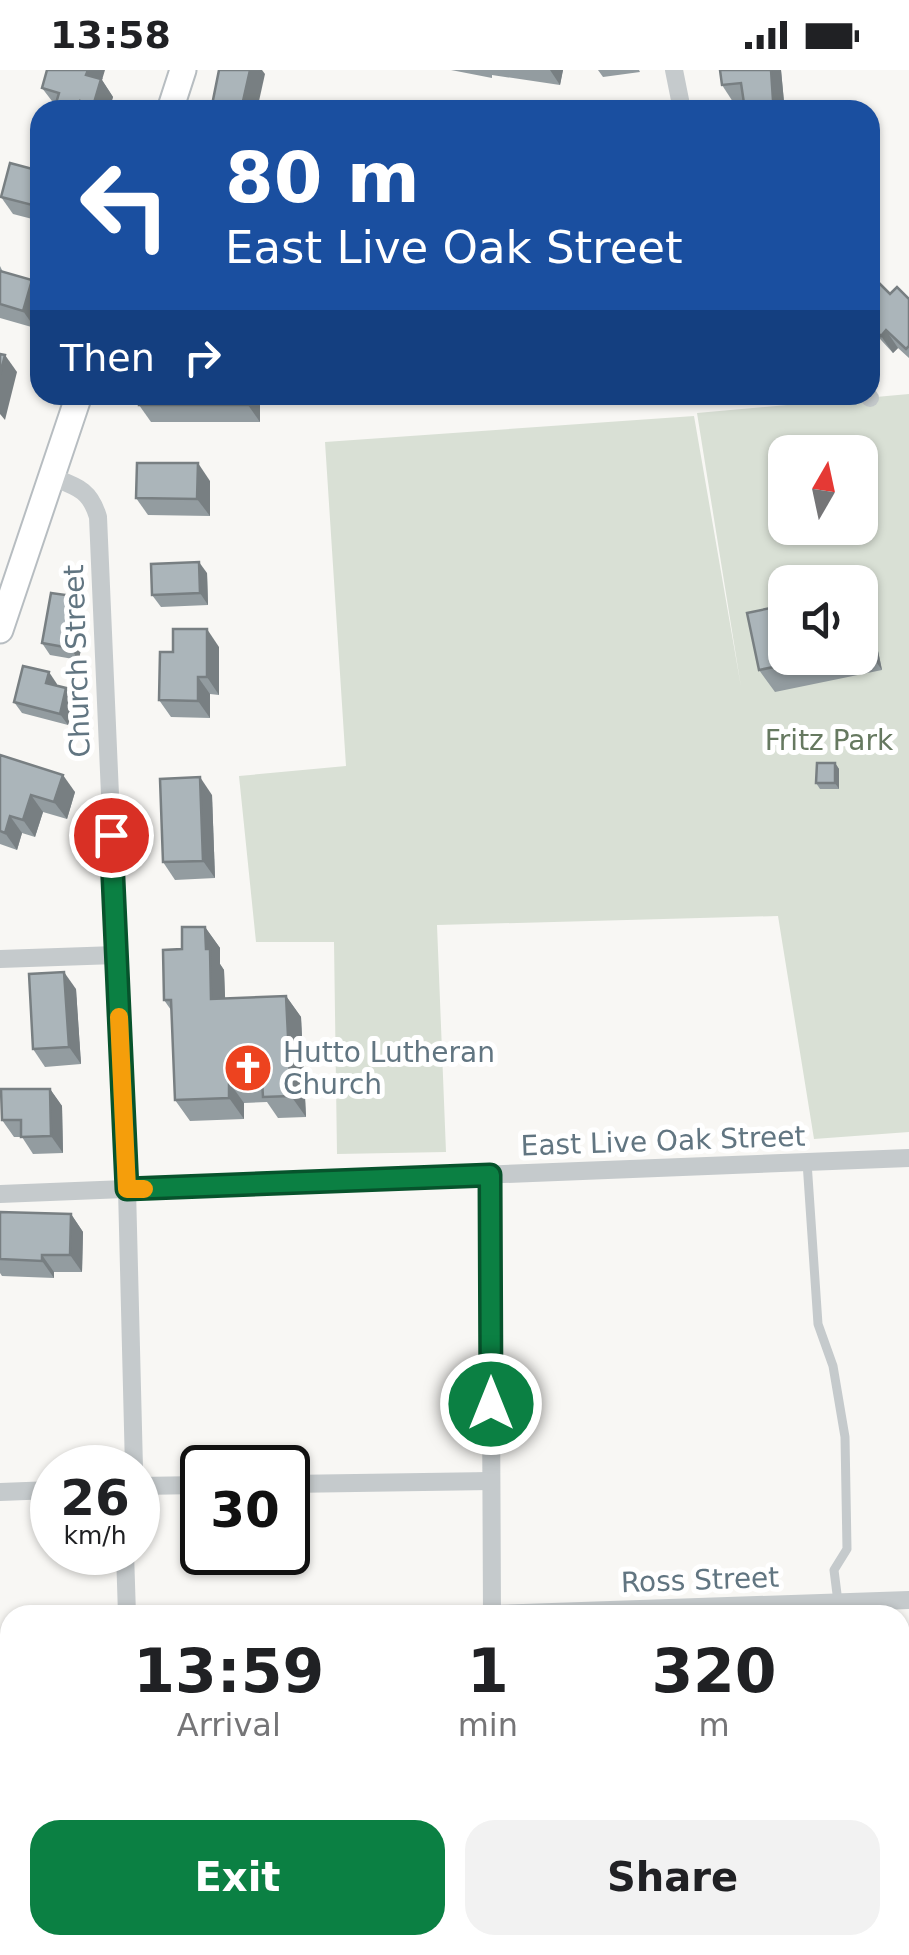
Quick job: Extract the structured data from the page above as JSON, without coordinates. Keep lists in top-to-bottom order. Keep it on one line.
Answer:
{"streets":{"street":["Church Street","East Live Oak Street","Ross Street"]},"crossings":[["Church Street","East Live Oak Street"]],"parks":["Fritz Park"],"places":{"church":["Hutto Lutheran Church"]},"north":"top","page":{"status":"13:58","turn":["80 m","East Live Oak Street"],"then":"Then","speed":"26 km/h","limit":"30","eta":["13:59","Arrival","1","min","320","m"],"buttons":["Exit","Share"]}}
